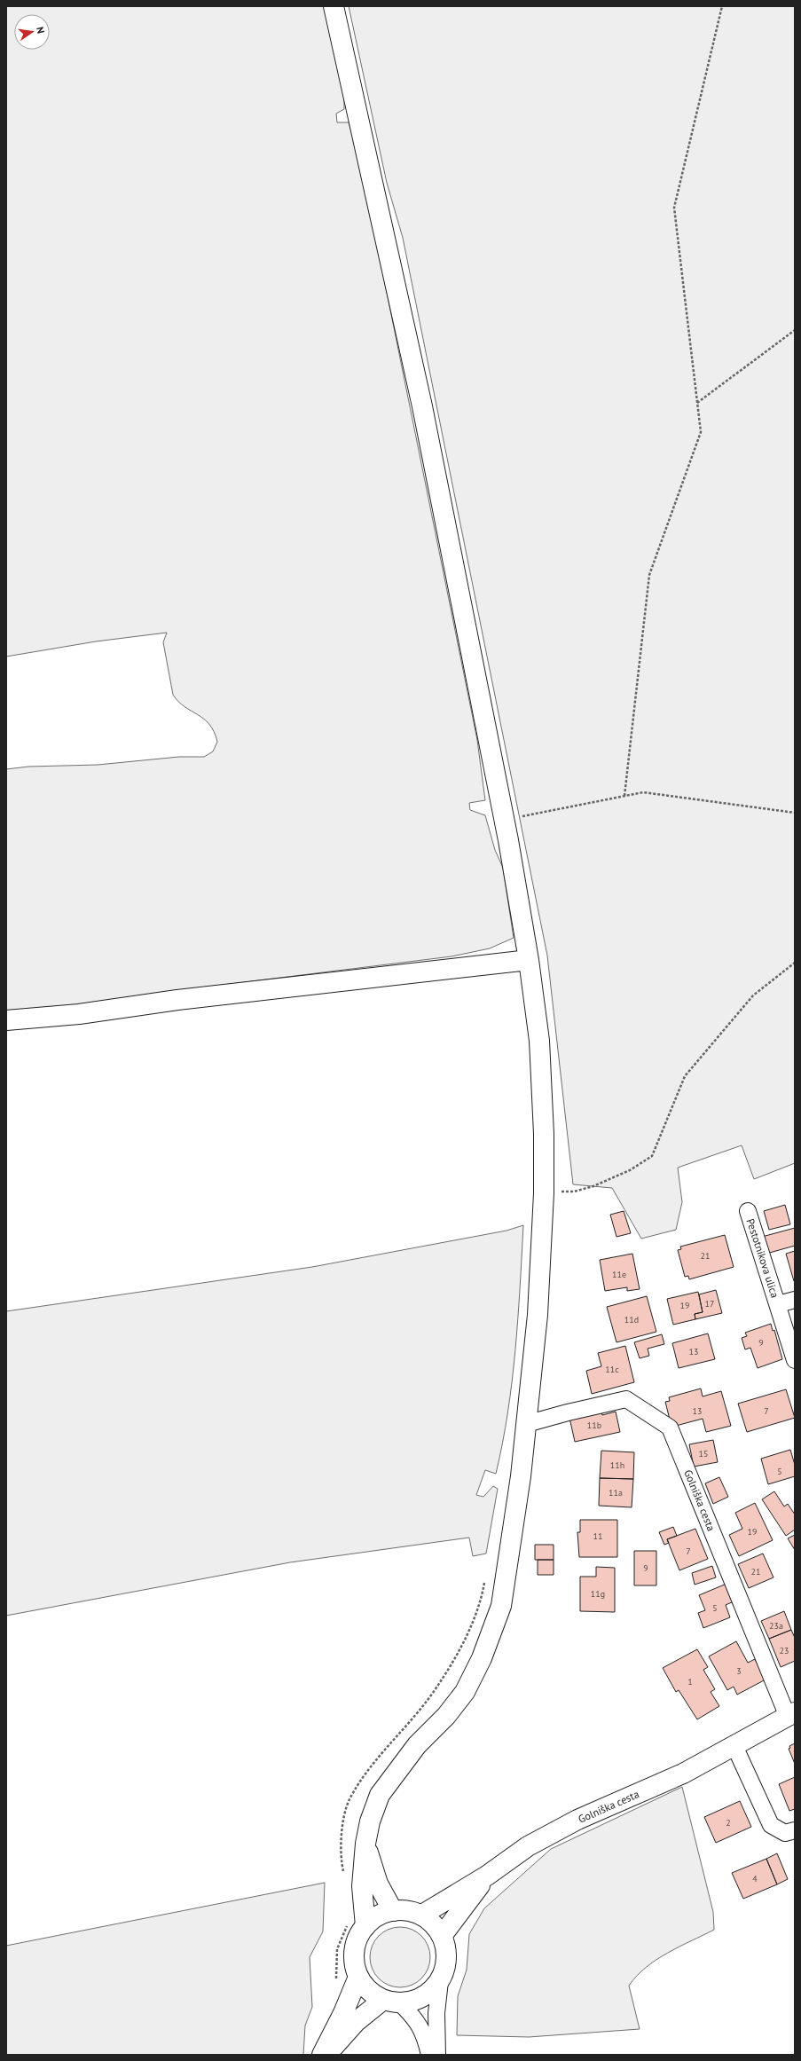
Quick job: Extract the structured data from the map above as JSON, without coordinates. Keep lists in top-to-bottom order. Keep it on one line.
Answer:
{"streets":{"street":["Pestotnikova ulica","Golniška cesta"]},"house_numbers":["21","11e","17","19","11d","9","13","11c","13","7","11b","15","11h","5","11a","19","11","7","9","21","11g","5","23a","23","3","1","2","4"],"north":"right"}
